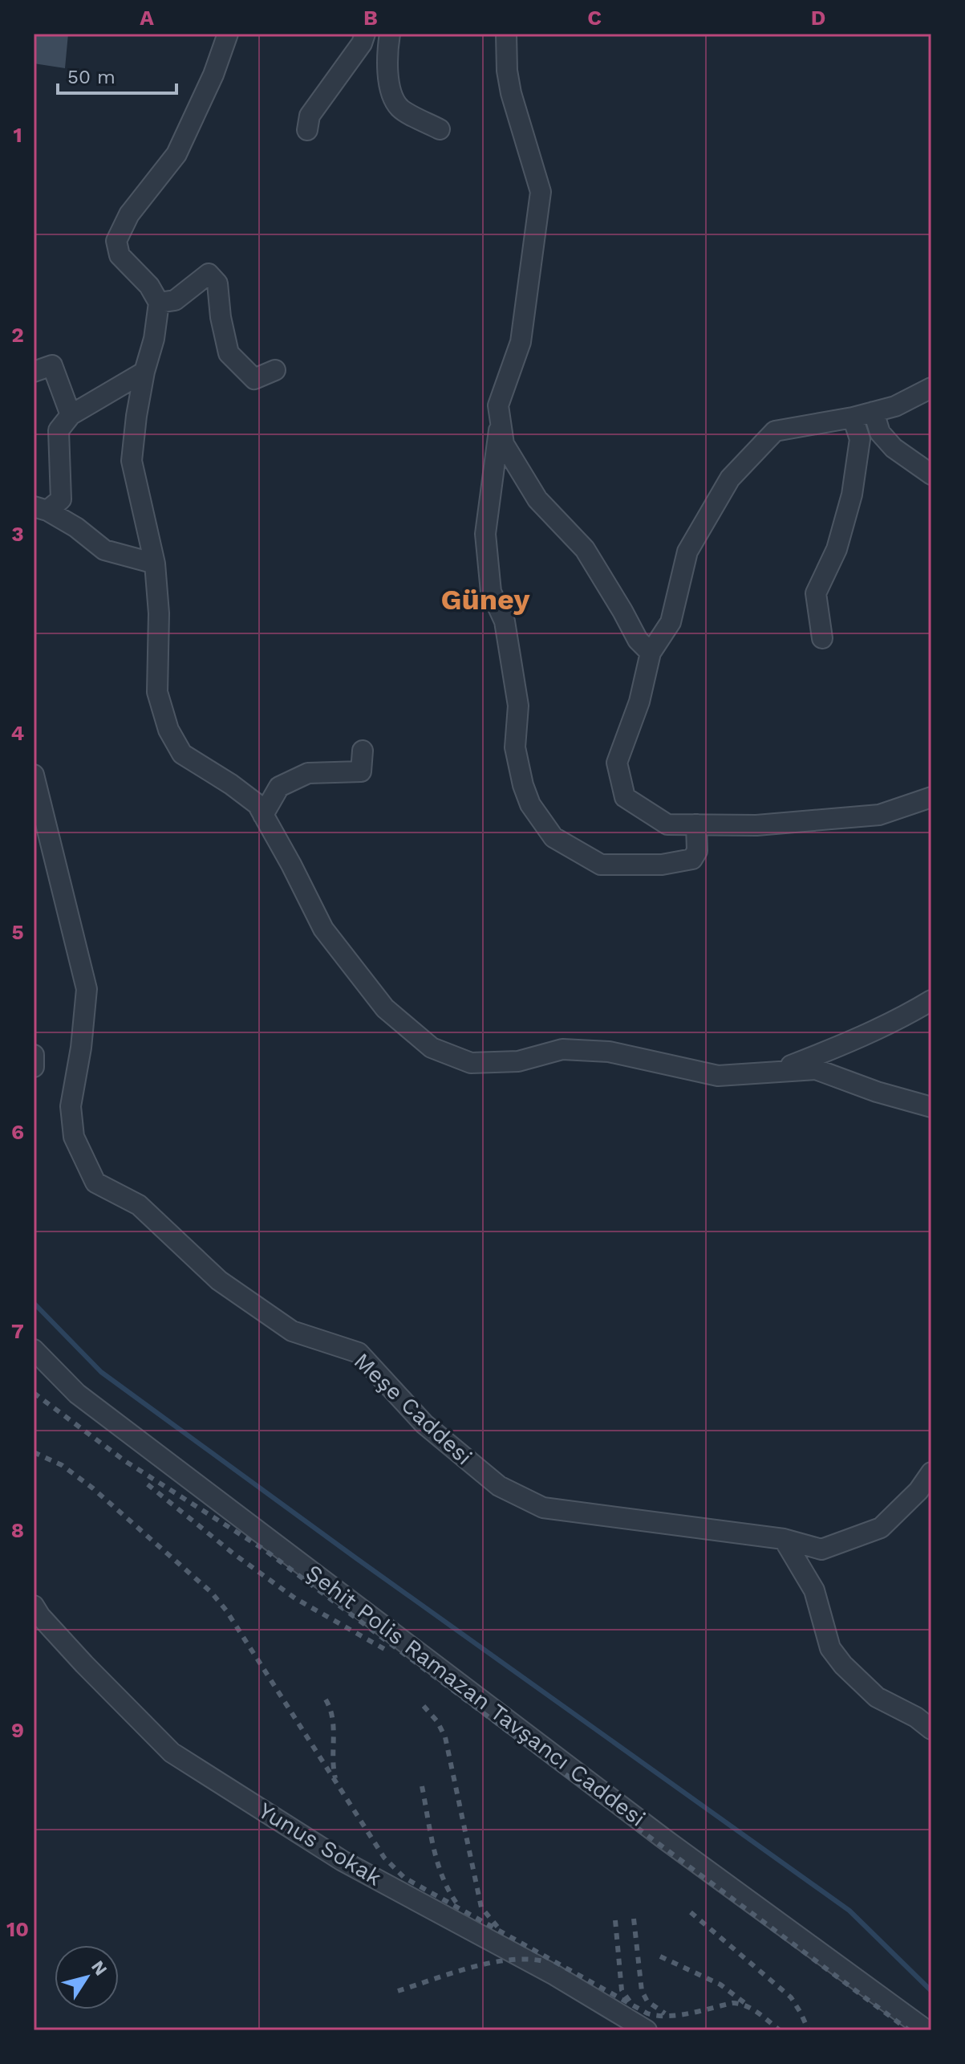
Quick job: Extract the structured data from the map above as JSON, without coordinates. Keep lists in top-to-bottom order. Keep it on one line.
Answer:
{"streets":{"street":["Meşe Caddesi","Şehit Polis Ramazan Tavşancı Caddesi","Yunus Sokak"]},"districts":["Güney"],"scale_bar":"50 m","north":"top right","grid":{"columns":["A","B","C","D"],"rows":["1","2","3","4","5","6","7","8","9","10"]}}
